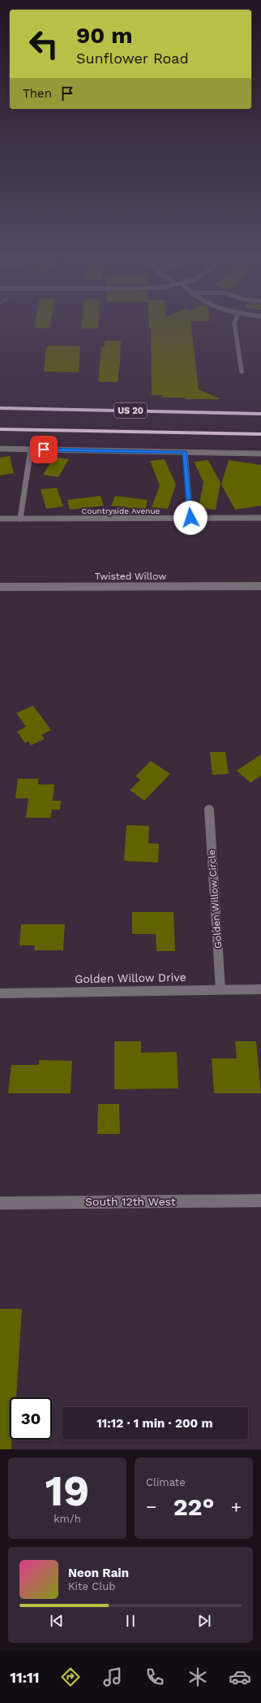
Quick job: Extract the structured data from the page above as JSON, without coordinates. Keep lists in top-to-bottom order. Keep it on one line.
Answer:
{"streets":{"highway":["US 20"],"street":["Countryside Avenue","Twisted Willow","Golden Willow Circle","Golden Willow Drive","South 12th West"]},"crossings":[["Golden Willow Circle","Golden Willow Drive"]],"page":{"turn":["90 m","Sunflower Road"],"then":"Then","limit":"30","trip":"11:12 · 1 min · 200 m","tile":[["19","km/h"],"Climate"],"heat":["−","22°","+"],"song":["Neon Rain","Kite Club"],"tabs":"11:11"}}
